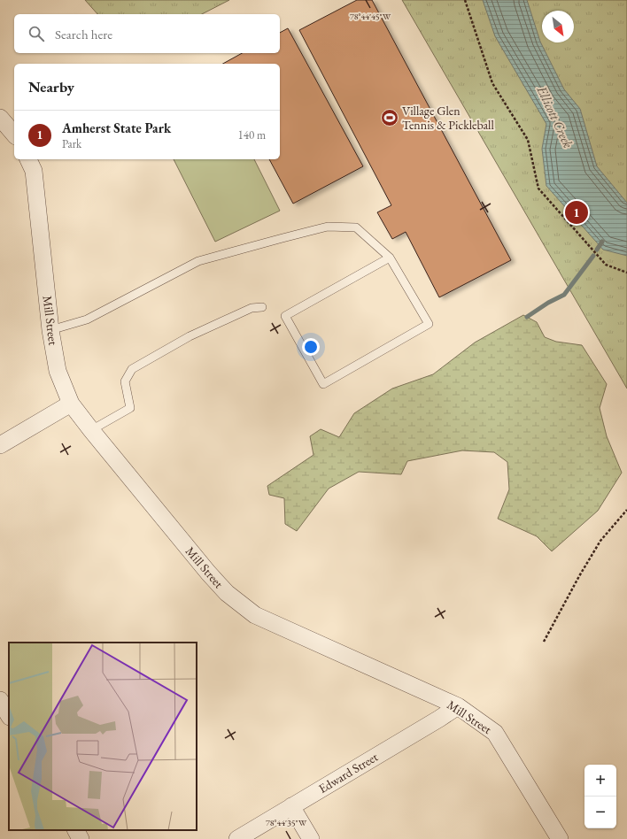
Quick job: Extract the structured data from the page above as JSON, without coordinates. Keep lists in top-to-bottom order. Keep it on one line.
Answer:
{"streets":{"street":["Mill Street","Edward Street"]},"crossings":[["Mill Street","Edward Street"]],"water":["Ellicott Creek"],"places":{"sports":["Village Glen Tennis & Pickleball"]},"north":"bottom right","page":{"search":"Search here","heading":"Nearby","list":[{"mark":"1","name":"Amherst State Park","note":"Park","value":"140 m"}],"pins":"1","map_buttons":["+","−"]},"coordinates":["78°44'45\"W","78°44'35\"W"]}
